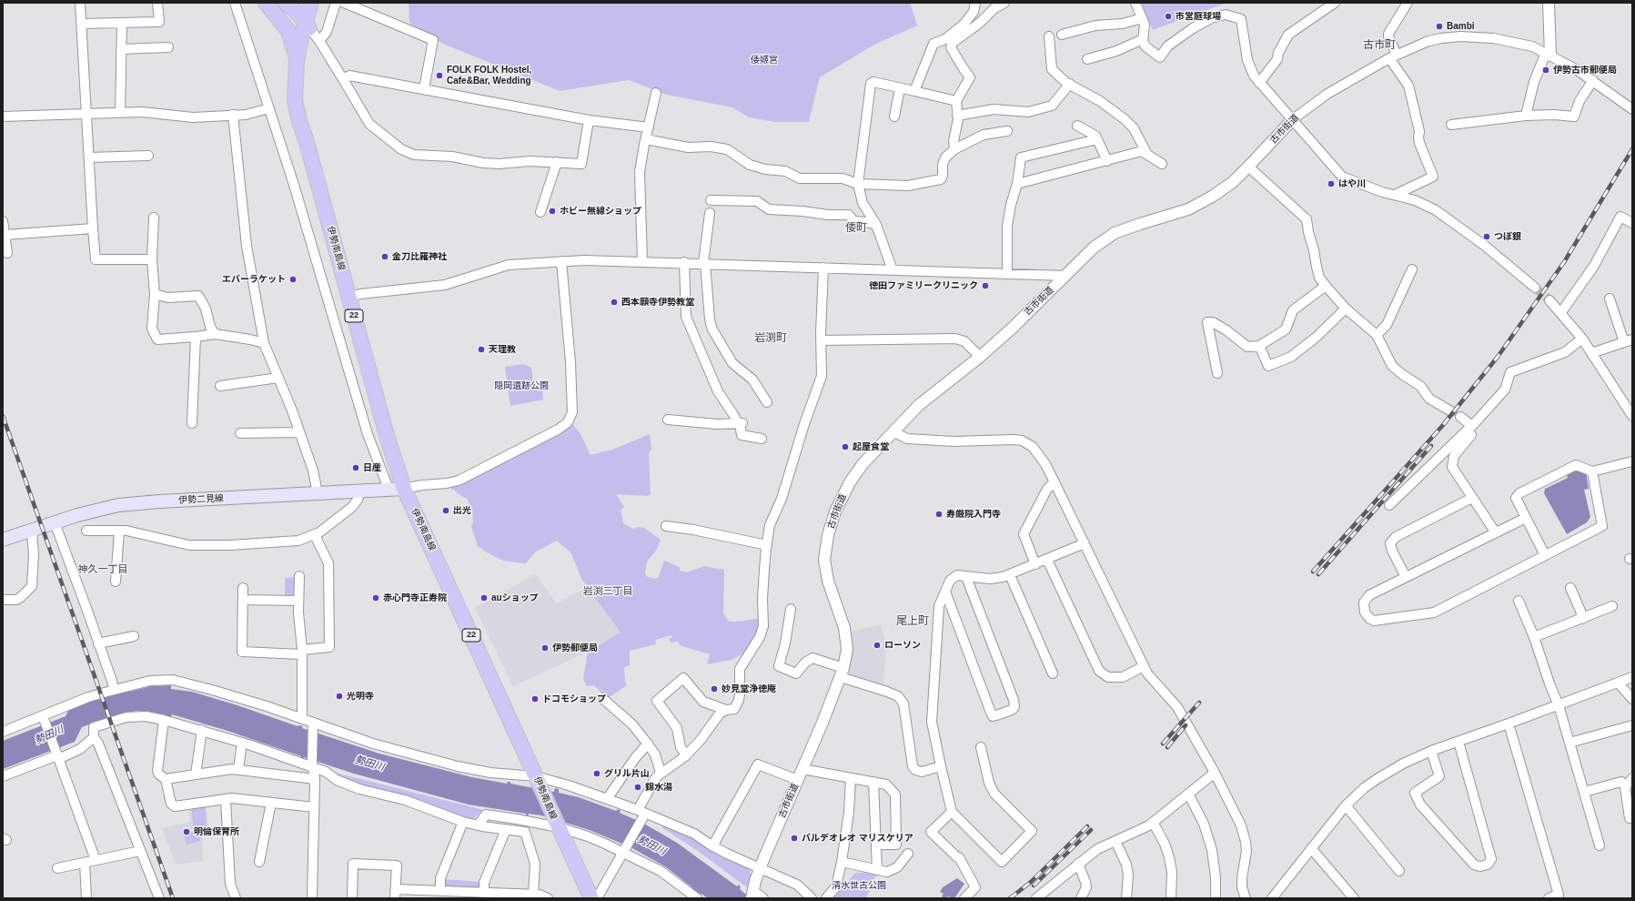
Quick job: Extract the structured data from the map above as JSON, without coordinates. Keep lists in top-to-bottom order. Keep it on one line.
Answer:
{"streets":{"main road":["伊勢南島線","22","伊勢二見線"],"street":["古市街道"]},"crossings":[["伊勢南島線","伊勢二見線"]],"districts":["古市町","倭町","岩渕町","神久一丁目","岩渕三丁目","尾上町"],"water":["勢田川"],"parks":["倭姬宮","隠岡遺跡公園","清水世古公園"],"places":["市営庭球場","Bambi","伊勢古市郵便局","FOLK FOLK Hostel, Cafe&Bar, Wedding","はや川","ホビー無線ショップ","つぼ銀","金刀比羅神社","エバーラケット","徳田ファミリークリニック","西本願寺伊勢教堂","天理教","起屋食堂","日産","出光","寿厳院入門寺","赤心門寺正寿院","auショップ","ローソン","伊勢郵便局","妙見堂浄徳庵","光明寺","ドコモショップ","グリル片山","錦水湯","明倫保育所","バルデオレオ マリスケリア"]}
